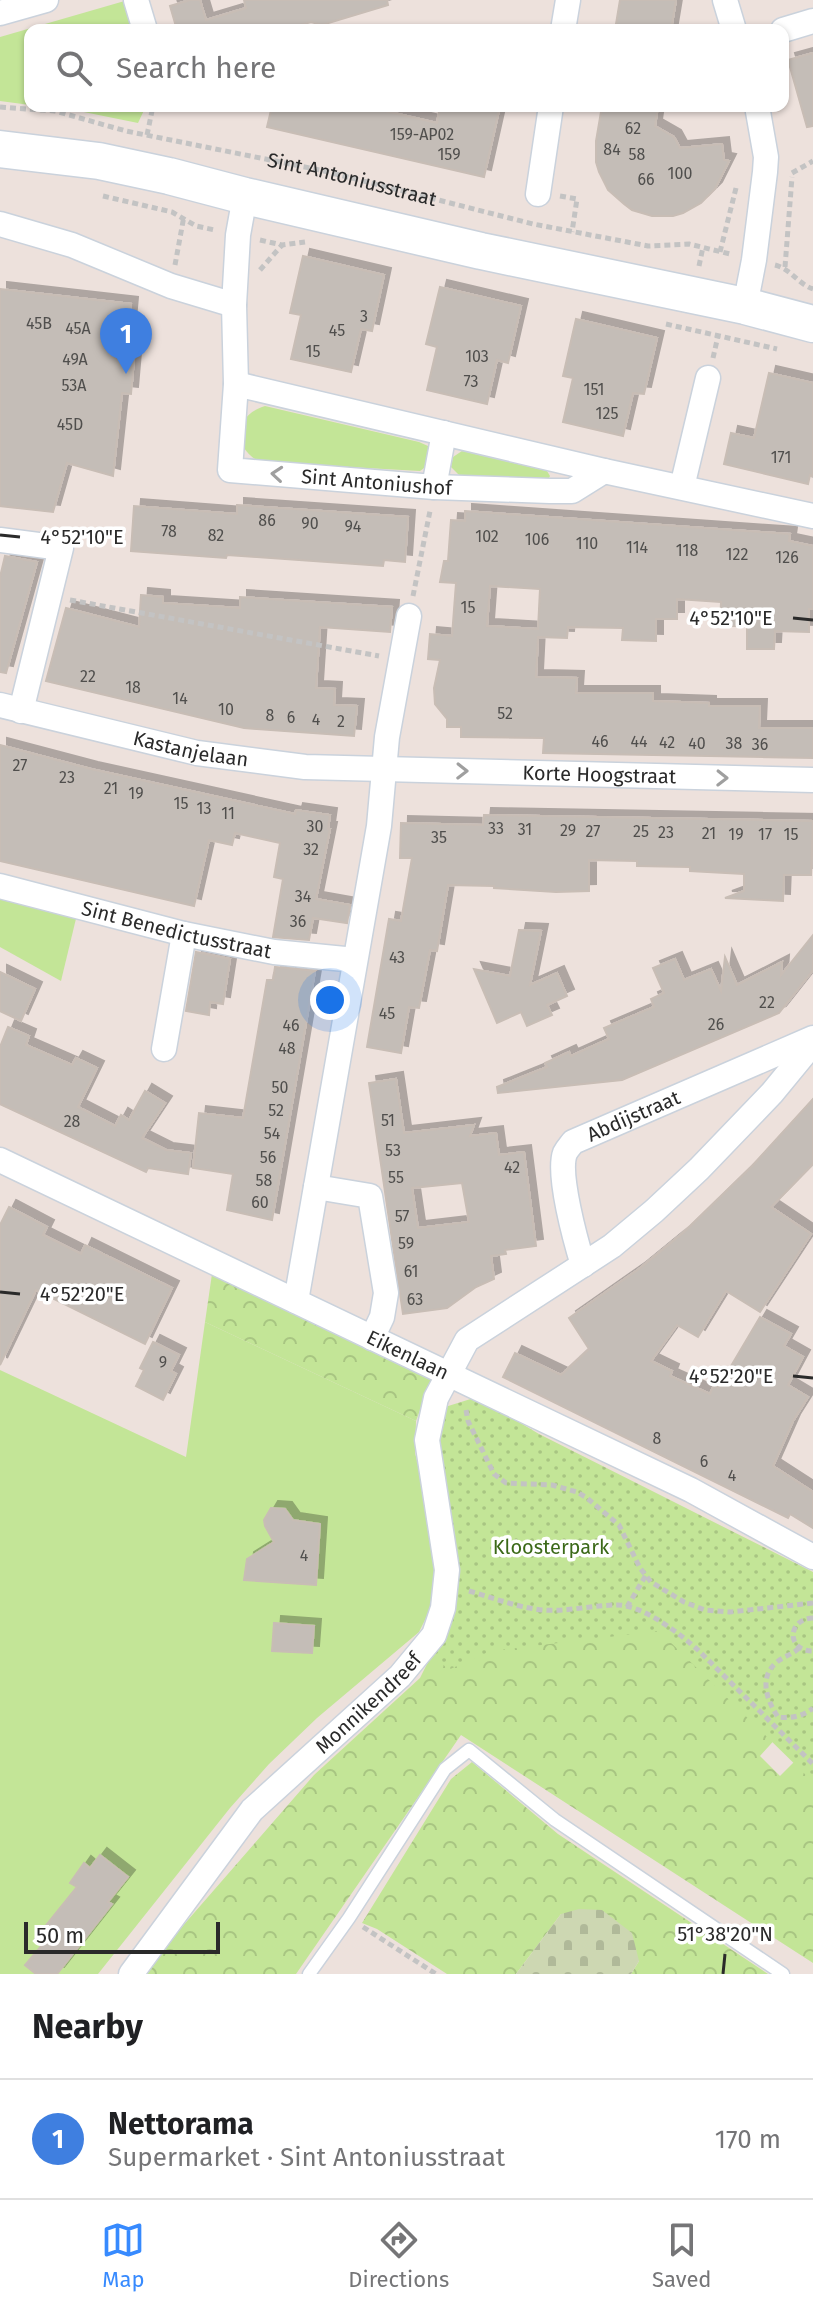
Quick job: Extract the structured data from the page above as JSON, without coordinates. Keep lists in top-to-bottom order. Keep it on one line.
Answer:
{"streets":{"main road":["Sint Antoniusstraat"],"street":["Sint Antoniushof","Kastanjelaan","Korte Hoogstraat","Sint Benedictusstraat","Abdijstraat","Eikenlaan","Monnikendreef"]},"crossings":[["Kastanjelaan","Korte Hoogstraat"],["Abdijstraat","Eikenlaan"],["Abdijstraat","Monnikendreef"],["Eikenlaan","Monnikendreef"]],"one_way":["Korte Hoogstraat"],"parks":["Kloosterpark"],"house_numbers":["62","159-AP02","84","159","58","100","66","3","45B","45A","45","15","103","49A","73","53A","151","125","45D","171","86","90","94","78","82","102","106","110","114","118","122","126","15","22","18","14","10","52","8","6","4","2","46","44","42","40","38","36","27","23","21","19","15","13","11","30","33","31","29","27","25","23","21","19","17","15","35","32","34","36","43","22","45","26","46","48","50","52","51","28","54","53","56","42","55","58","60","57","59","61","63","9","8","6","4","4"],"scale_bar":"50 m","page":{"search":"Search here","pins":"1","scale":"50 m","heading":"Nearby","list":[{"mark":"1","name":"Nettorama","note":"Supermarket · Sint Antoniusstraat","value":"170 m"}],"nav":["Map","Directions","Saved"]},"coordinates":["4°52'10\"E","4°52'20\"E","51°38'20\"N"]}
